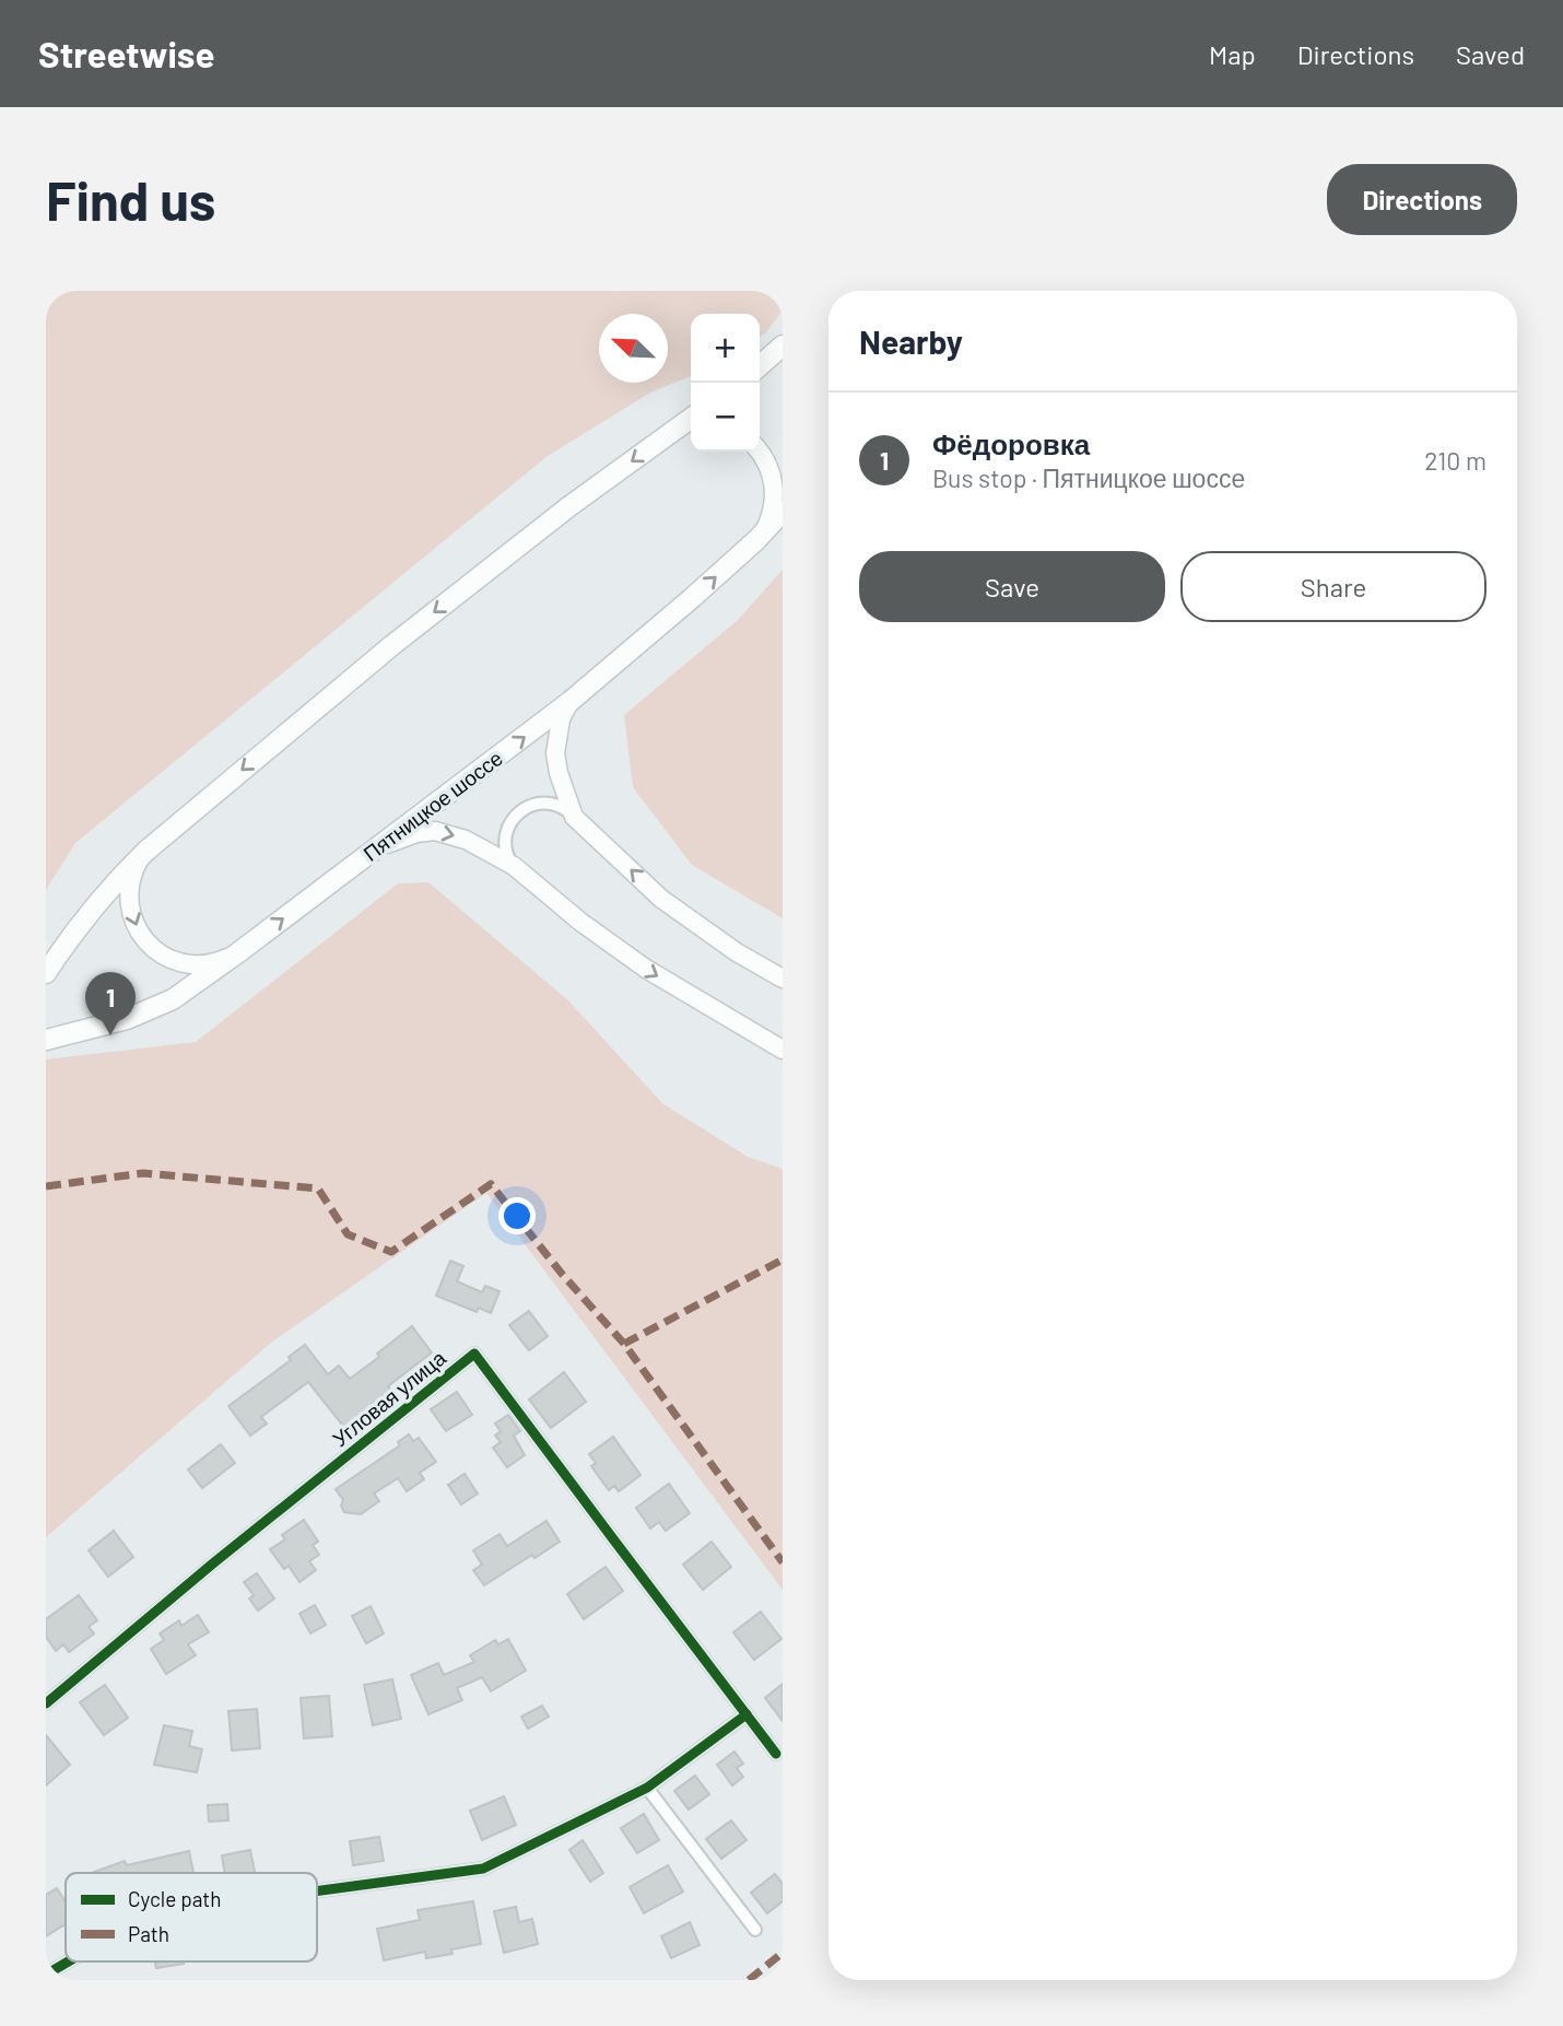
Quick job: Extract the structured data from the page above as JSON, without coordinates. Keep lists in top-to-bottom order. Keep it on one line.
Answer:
{"streets":{"main road":["Пятницкое шоссе"],"street":["Угловая улица"]},"legend":["Cycle path","Path"],"north":"top left","page":{"header":"Streetwise","nav":["Map","Directions","Saved"],"buttons":["Directions",["Save","Share"]],"title":"Find us","heading":"Nearby","map_buttons":["+","−"],"list":[{"mark":"1","name":"Фёдоровка","note":"Bus stop · Пятницкое шоссе","value":"210 m"}],"pins":"1"}}
